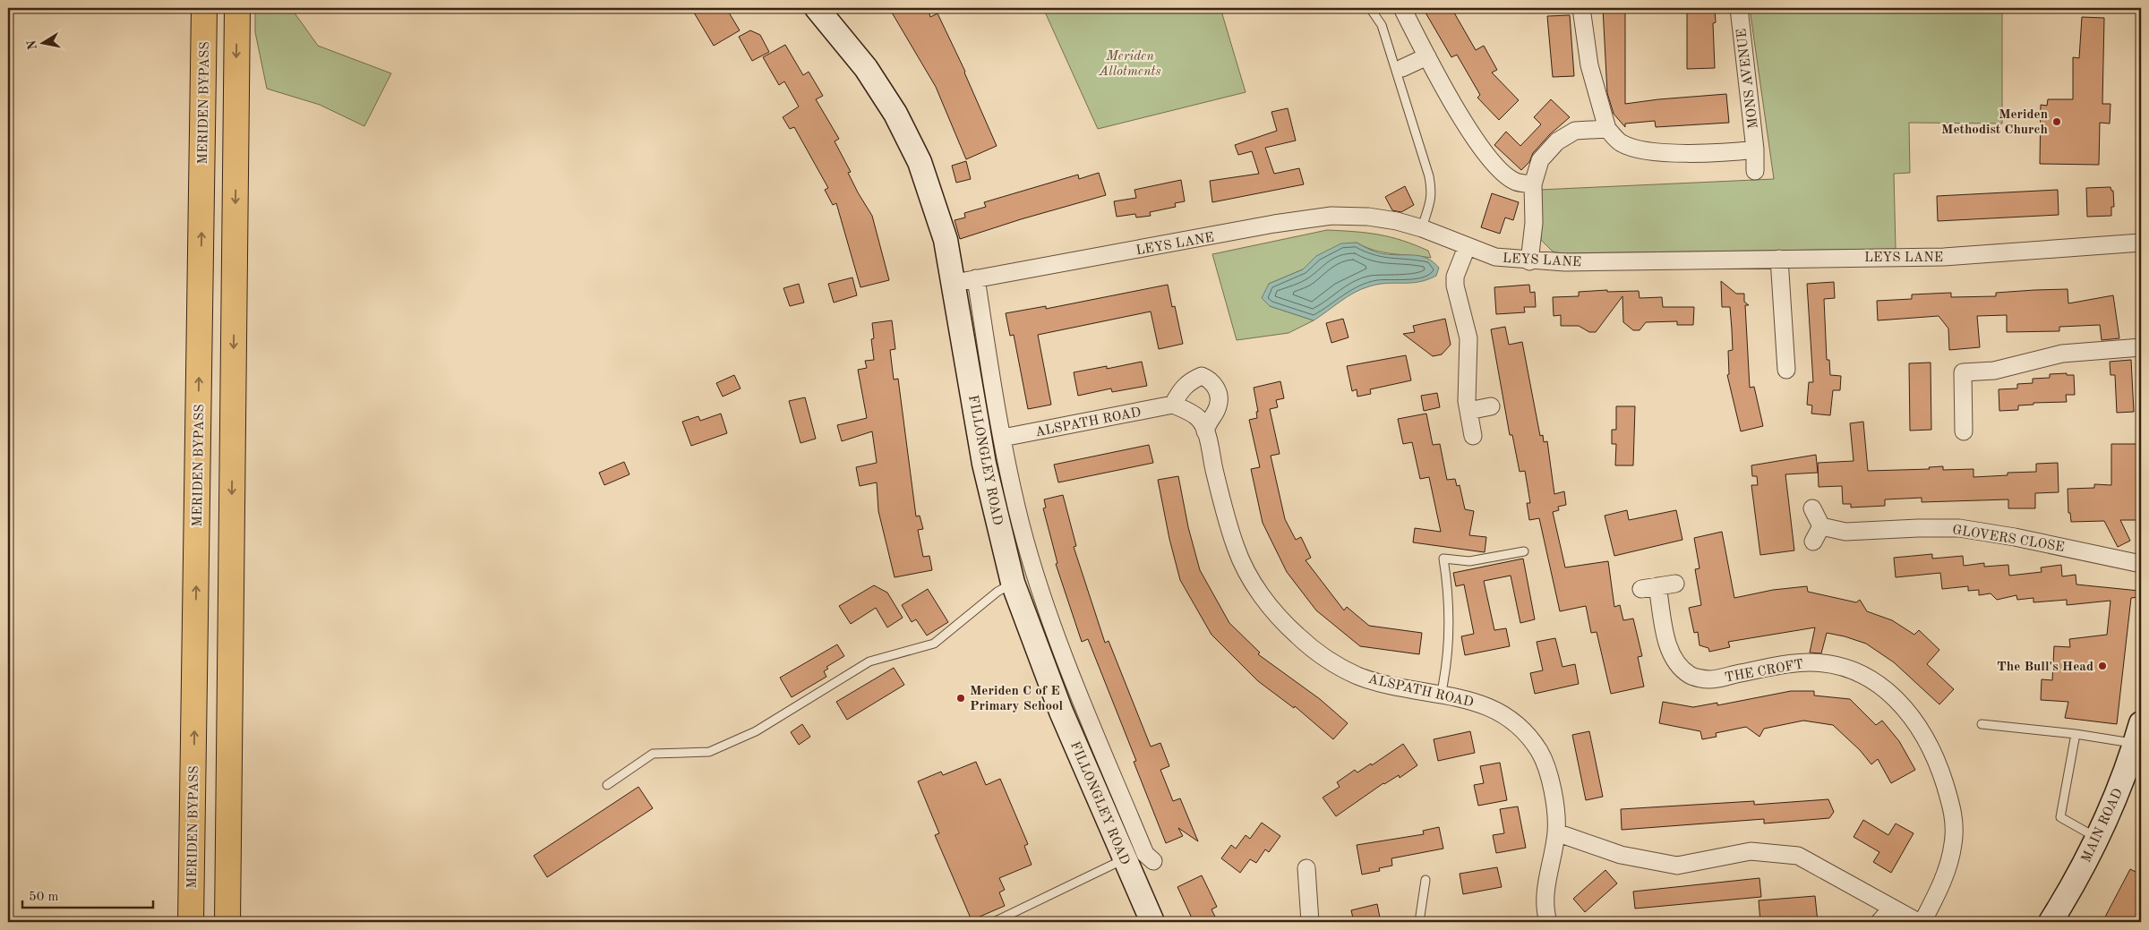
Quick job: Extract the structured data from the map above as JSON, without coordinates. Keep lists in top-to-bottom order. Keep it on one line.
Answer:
{"streets":{"highway":["MERIDEN BYPASS"],"main road":["FILLONGLEY ROAD","MAIN ROAD"],"street":["MONS AVENUE","LEYS LANE","ALSPATH ROAD","GLOVERS CLOSE","THE CROFT"]},"crossings":[["LEYS LANE","FILLONGLEY ROAD"],["ALSPATH ROAD","FILLONGLEY ROAD"]],"parks":["Meriden Allotments"],"places":["Meriden Methodist Church","The Bull's Head","Meriden C of E Primary School"],"scale_bar":"50 m","north":"left"}
